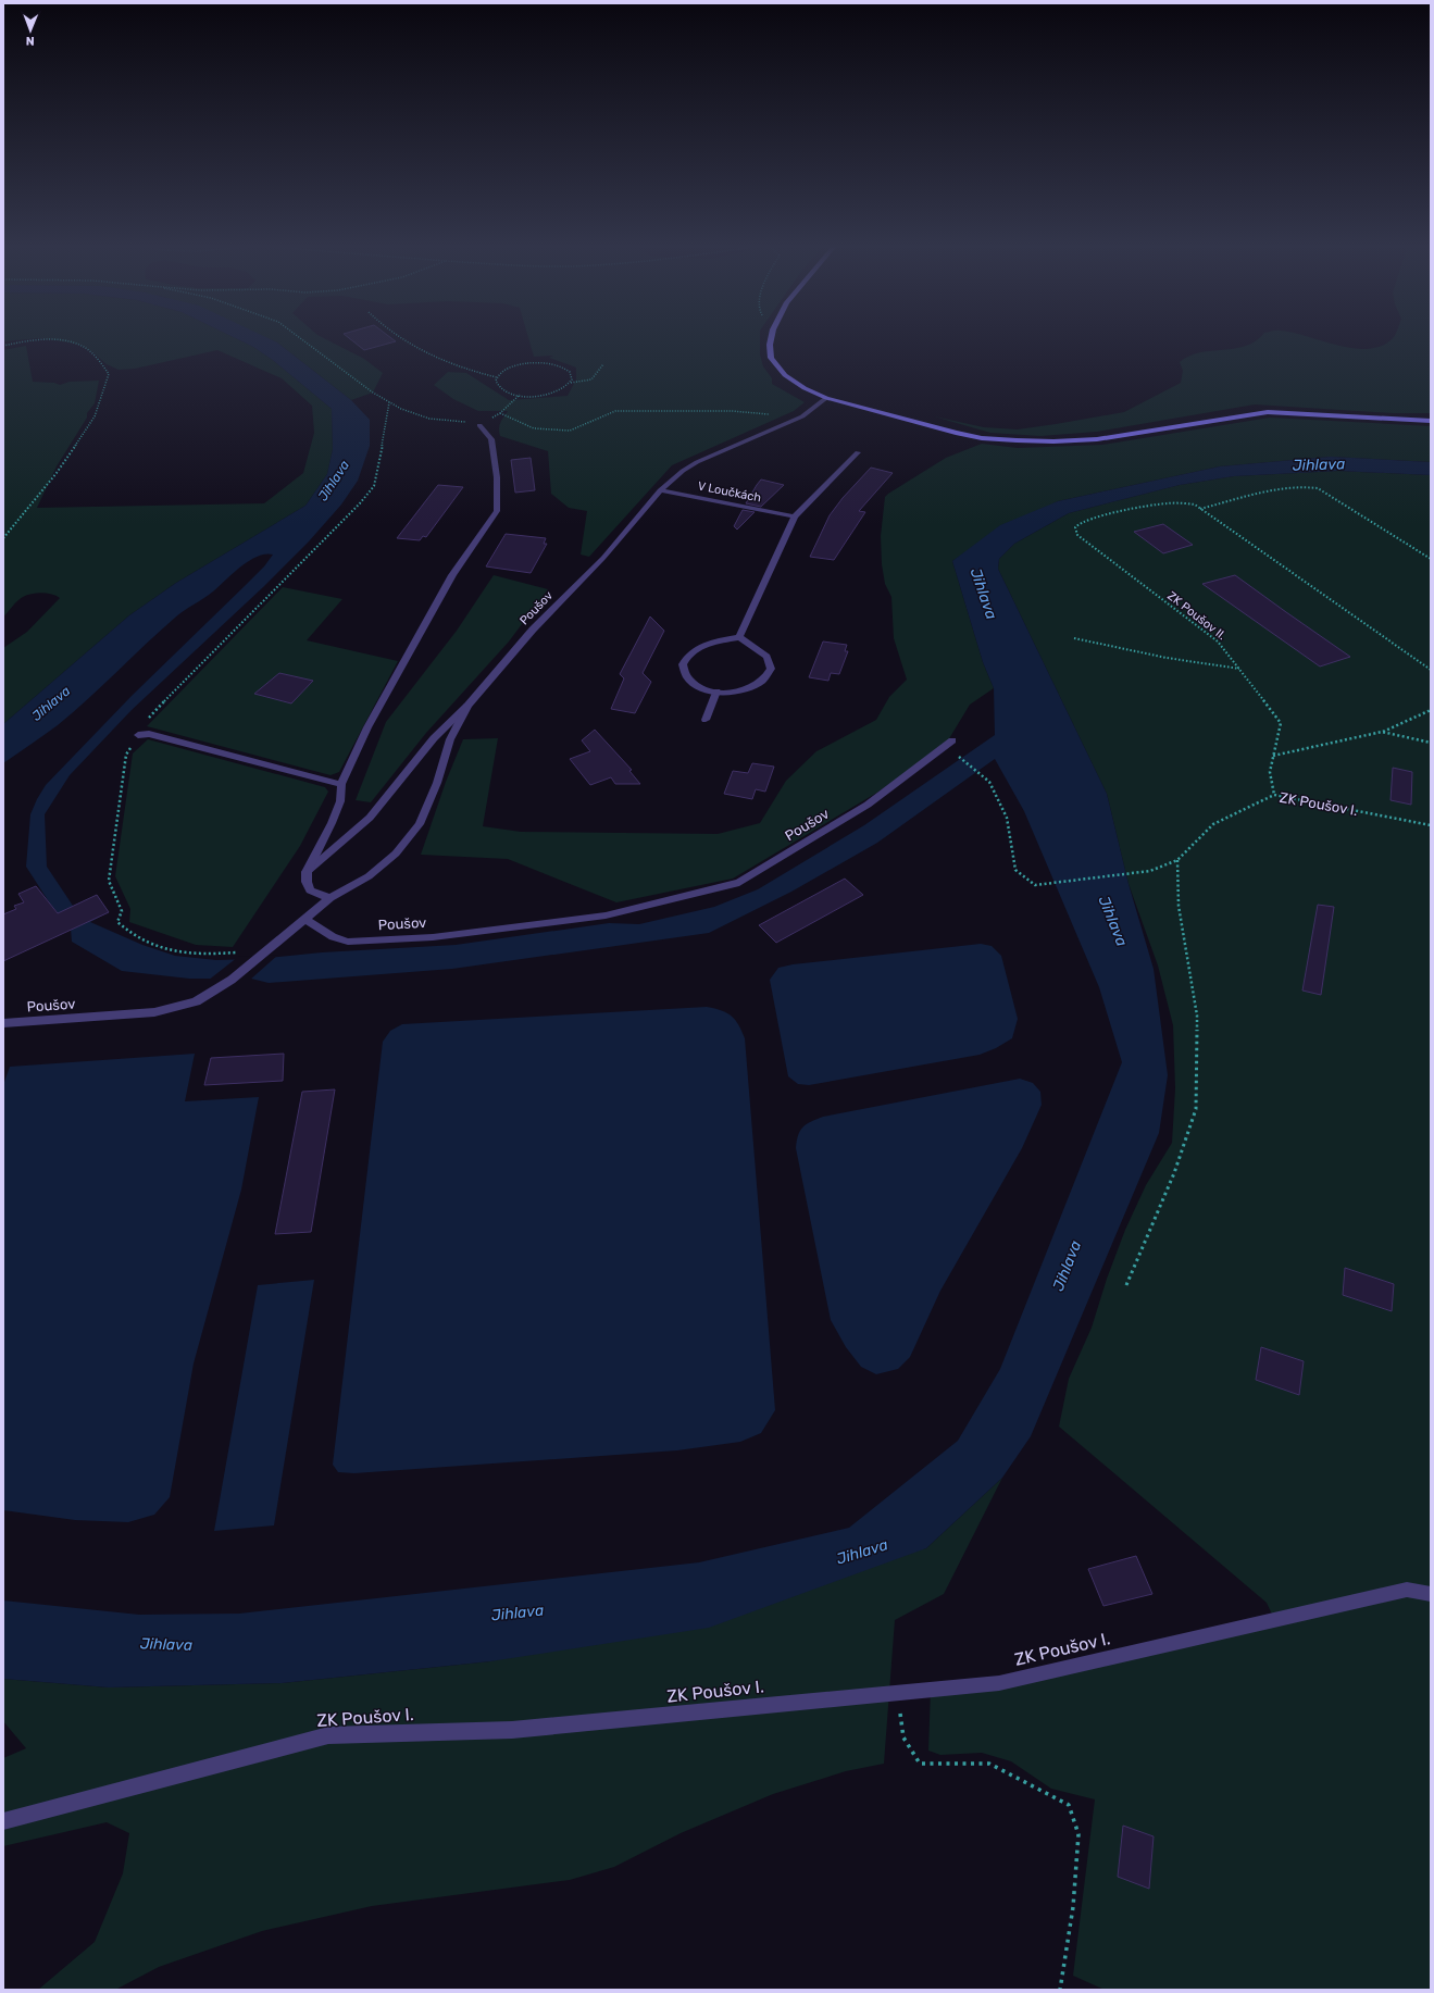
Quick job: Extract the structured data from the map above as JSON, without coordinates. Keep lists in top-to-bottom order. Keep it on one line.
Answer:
{"streets":{"street":["V Loučkách","Poušov","ZK Poušov I."],"path":["ZK Poušov II."]},"crossings":[["V Loučkách","Poušov"],["ZK Poušov II.","ZK Poušov I."]],"water":["Jihlava"],"north":"bottom"}
